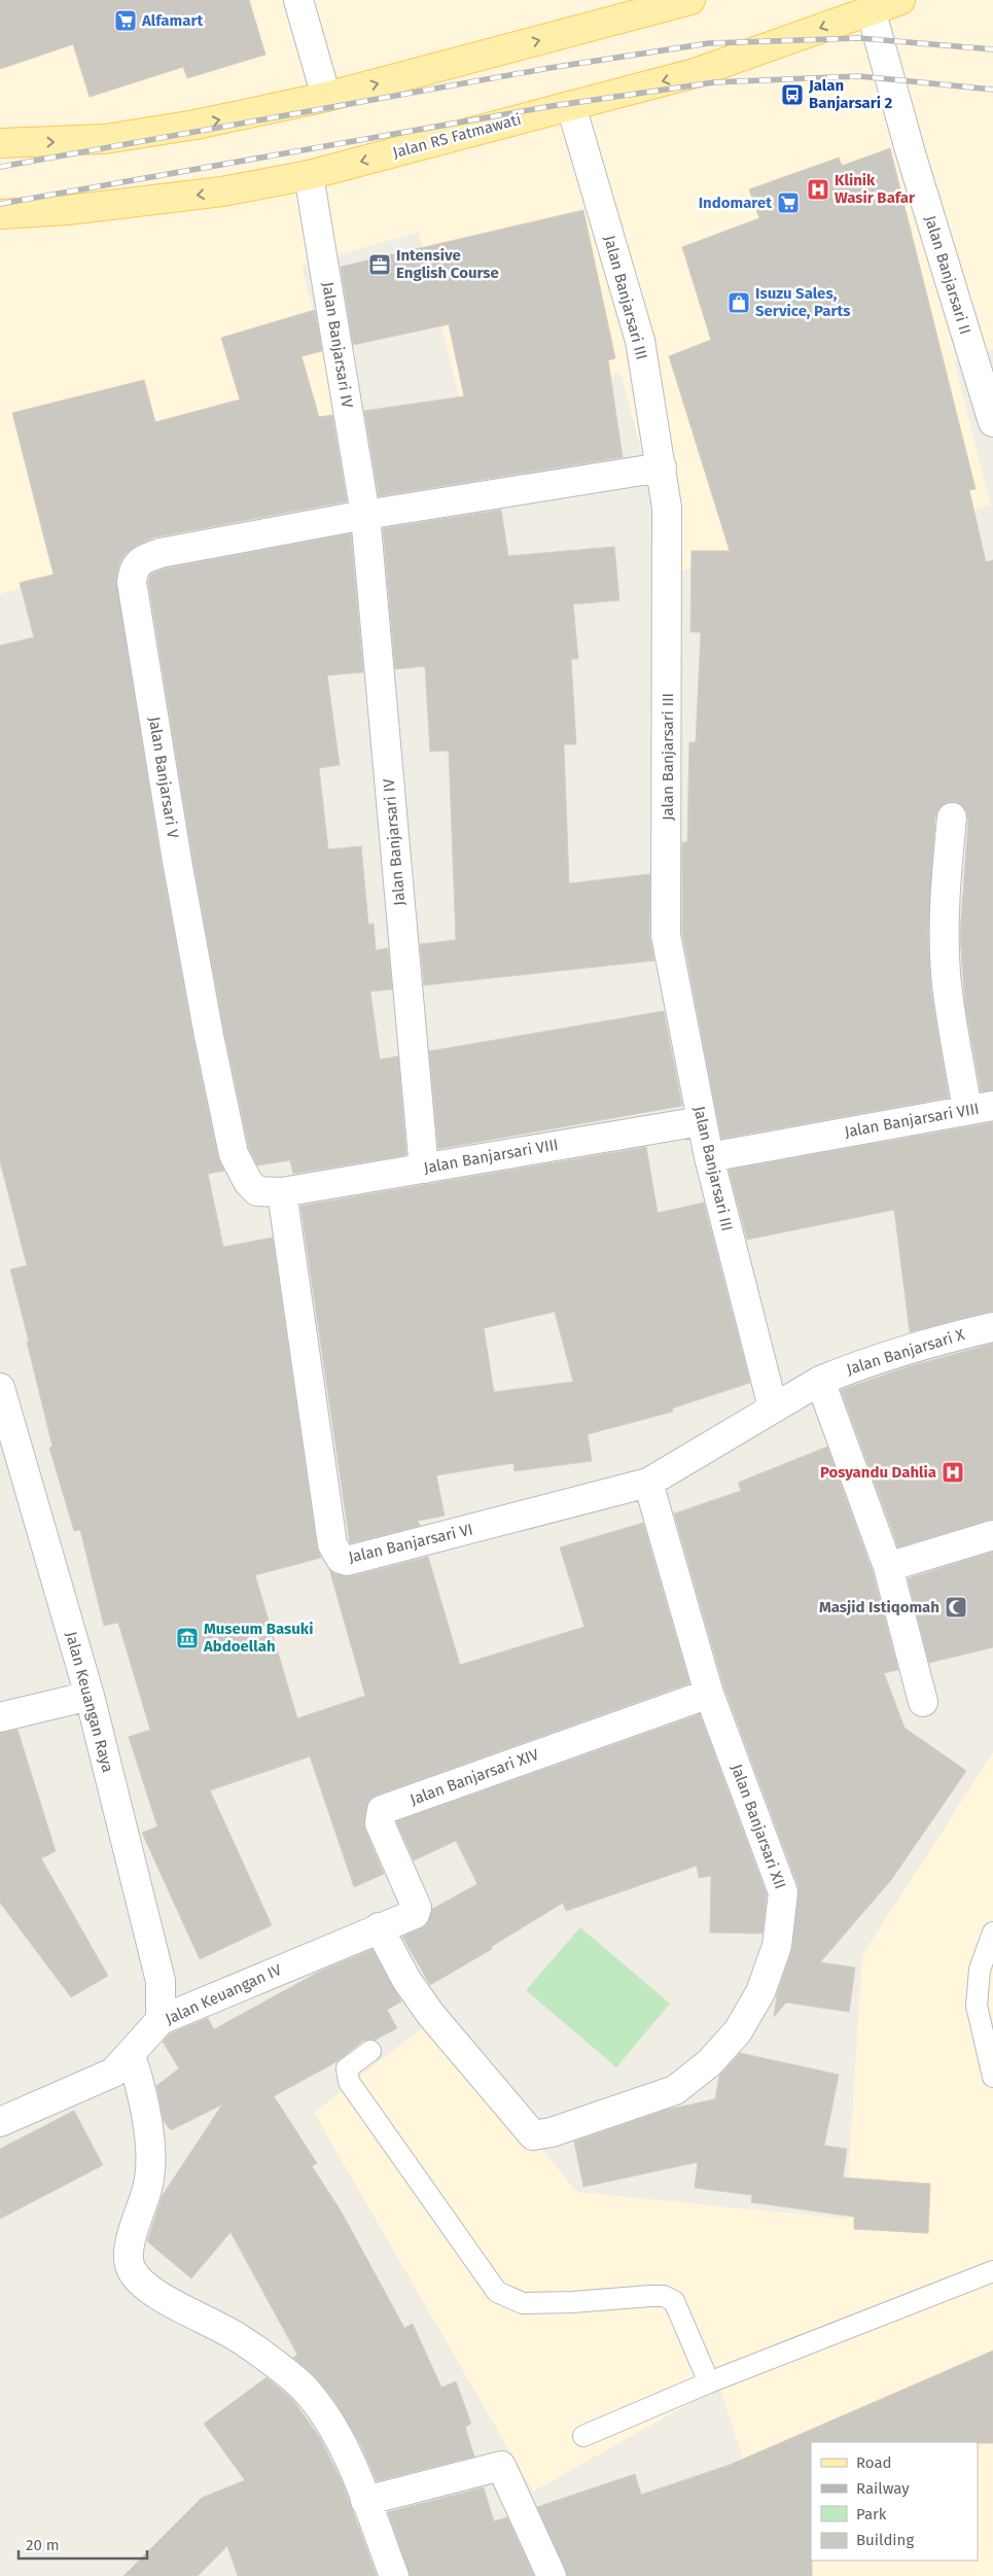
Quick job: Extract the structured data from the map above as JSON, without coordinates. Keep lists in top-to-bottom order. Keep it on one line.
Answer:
{"streets":{"main road":["Jalan RS Fatmawati"],"street":["Jalan Banjarsari II","Jalan Banjarsari III","Jalan Banjarsari IV","Jalan Banjarsari V","Jalan Banjarsari VIII","Jalan Banjarsari X","Jalan Banjarsari VI","Jalan Keuangan Raya","Jalan Banjarsari XIV","Jalan Banjarsari XII","Jalan Keuangan IV"]},"crossings":[["Jalan RS Fatmawati","Jalan Banjarsari II"],["Jalan RS Fatmawati","Jalan Banjarsari III"],["Jalan RS Fatmawati","Jalan Banjarsari IV"],["Jalan Banjarsari III","Jalan Banjarsari VIII"],["Jalan Banjarsari III","Jalan Banjarsari VI"],["Jalan Banjarsari IV","Jalan Banjarsari V"],["Jalan Banjarsari IV","Jalan Banjarsari VIII"],["Jalan Banjarsari V","Jalan Banjarsari VIII"],["Jalan Banjarsari V","Jalan Banjarsari VI"],["Jalan Banjarsari VIII","Jalan Banjarsari VI"],["Jalan Banjarsari X","Jalan Banjarsari VI"],["Jalan Banjarsari VI","Jalan Banjarsari XII"],["Jalan Keuangan Raya","Jalan Keuangan IV"],["Jalan Banjarsari XIV","Jalan Banjarsari XII"],["Jalan Banjarsari XIV","Jalan Keuangan IV"],["Jalan Banjarsari XII","Jalan Keuangan IV"]],"places":{"supermarket":["Alfamart","Indomaret"],"bus stop":["Jalan Banjarsari 2"],"hospital":["Klinik Wasir Bafar","Posyandu Dahlia"],"office":["Intensive English Course"],"shop":["Isuzu Sales, Service, Parts"],"mosque":["Masjid Istiqomah"],"museum":["Museum Basuki Abdoellah"]},"legend":["Road","Railway","Park","Building"],"scale_bar":"20 m"}
